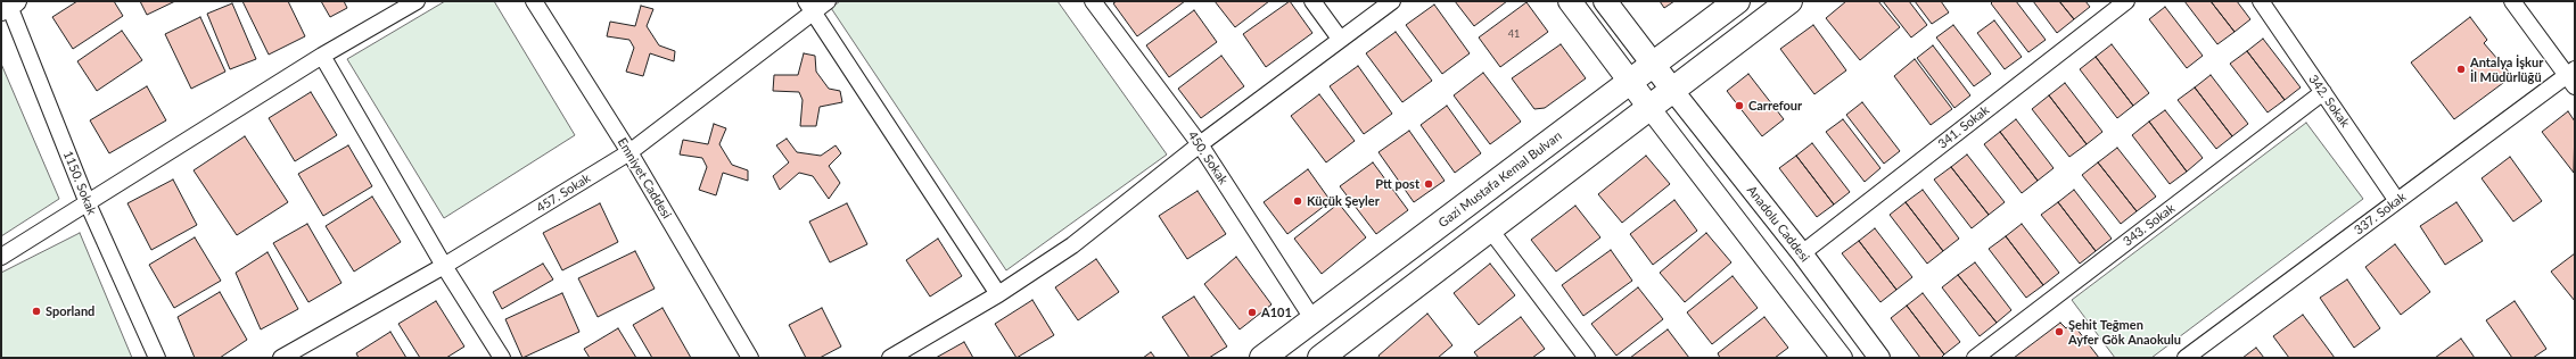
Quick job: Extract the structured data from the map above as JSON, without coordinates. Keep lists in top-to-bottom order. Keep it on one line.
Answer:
{"streets":{"main road":["Gazi Mustafa Kemal Bulvarı"],"street":["342. Sokak","341. Sokak","450. Sokak","Emniyet Caddesi","1150. Sokak","457. Sokak","337. Sokak","Anadolu Caddesi","343. Sokak"]},"crossings":[["342. Sokak","337. Sokak"],["342. Sokak","343. Sokak"],["341. Sokak","Anadolu Caddesi"],["450. Sokak","Gazi Mustafa Kemal Bulvarı"],["Emniyet Caddesi","457. Sokak"]],"places":["Antalya İşkur İl Müdürlüğü","Carrefour","Ptt post","Küçük Şeyler","Sporland","A101","Şehit Teğmen Ayfer Gök Anaokulu"],"house_numbers":["41"]}
